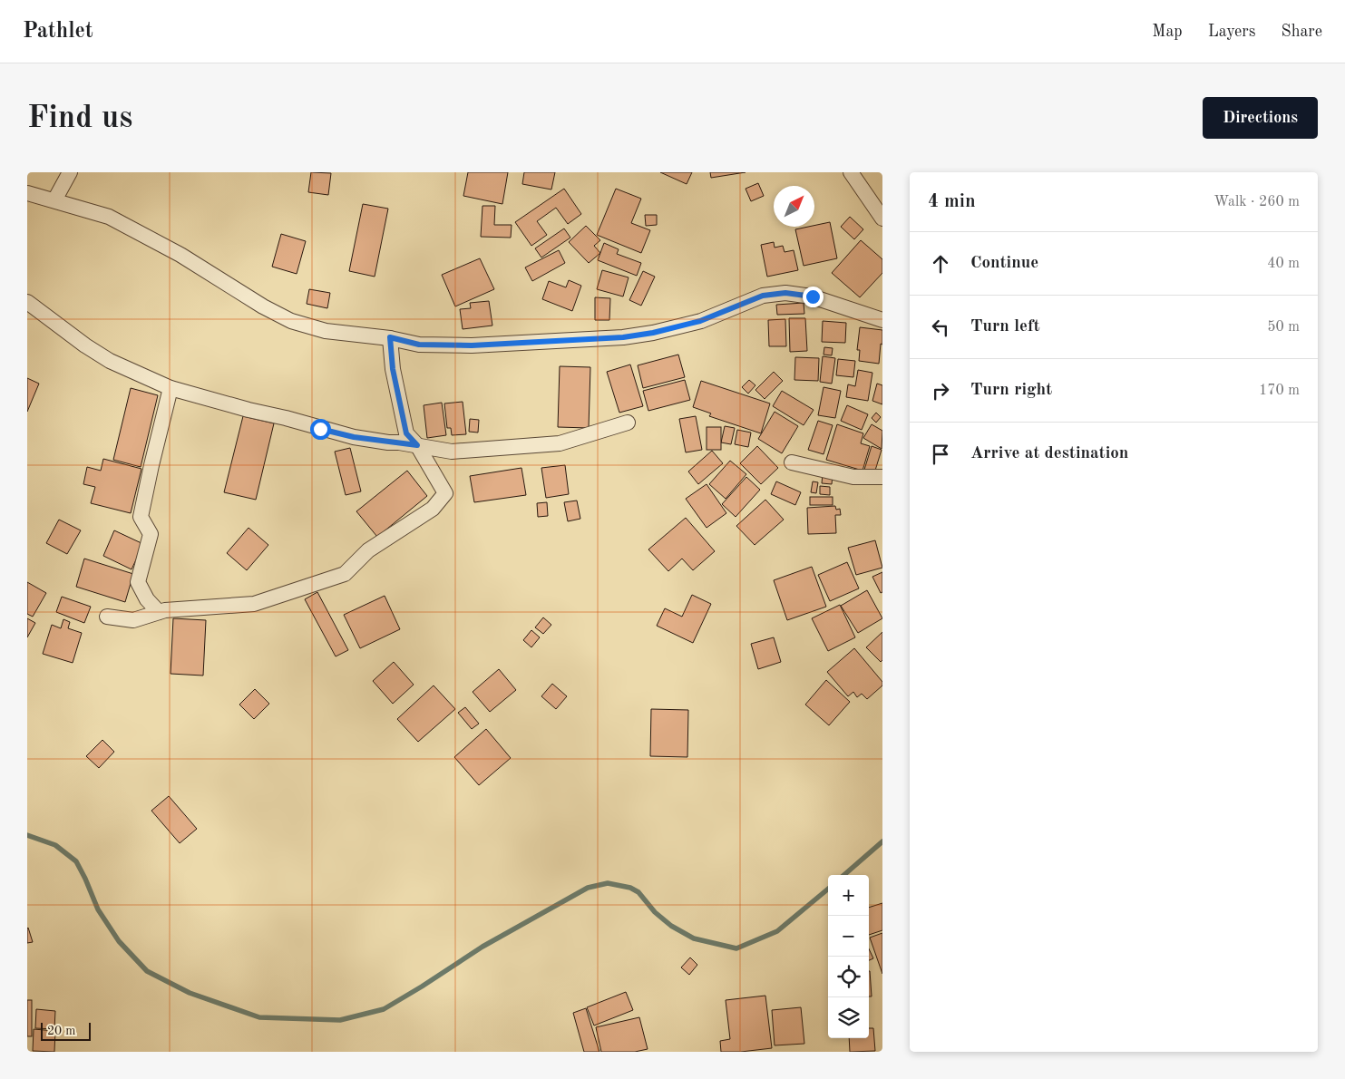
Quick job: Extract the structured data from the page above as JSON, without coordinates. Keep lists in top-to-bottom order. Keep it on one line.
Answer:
{"scale_bar":"20 m","north":"top right","page":{"header":"Pathlet","nav":["Map","Layers","Share"],"buttons":"Directions","title":"Find us","heading":["4 min","Walk · 260 m"],"list":[["Continue","40 m"],["Turn left","50 m"],["Turn right","170 m"],"Arrive at destination"],"map_buttons":["+","−"],"scale":"20 m"}}
